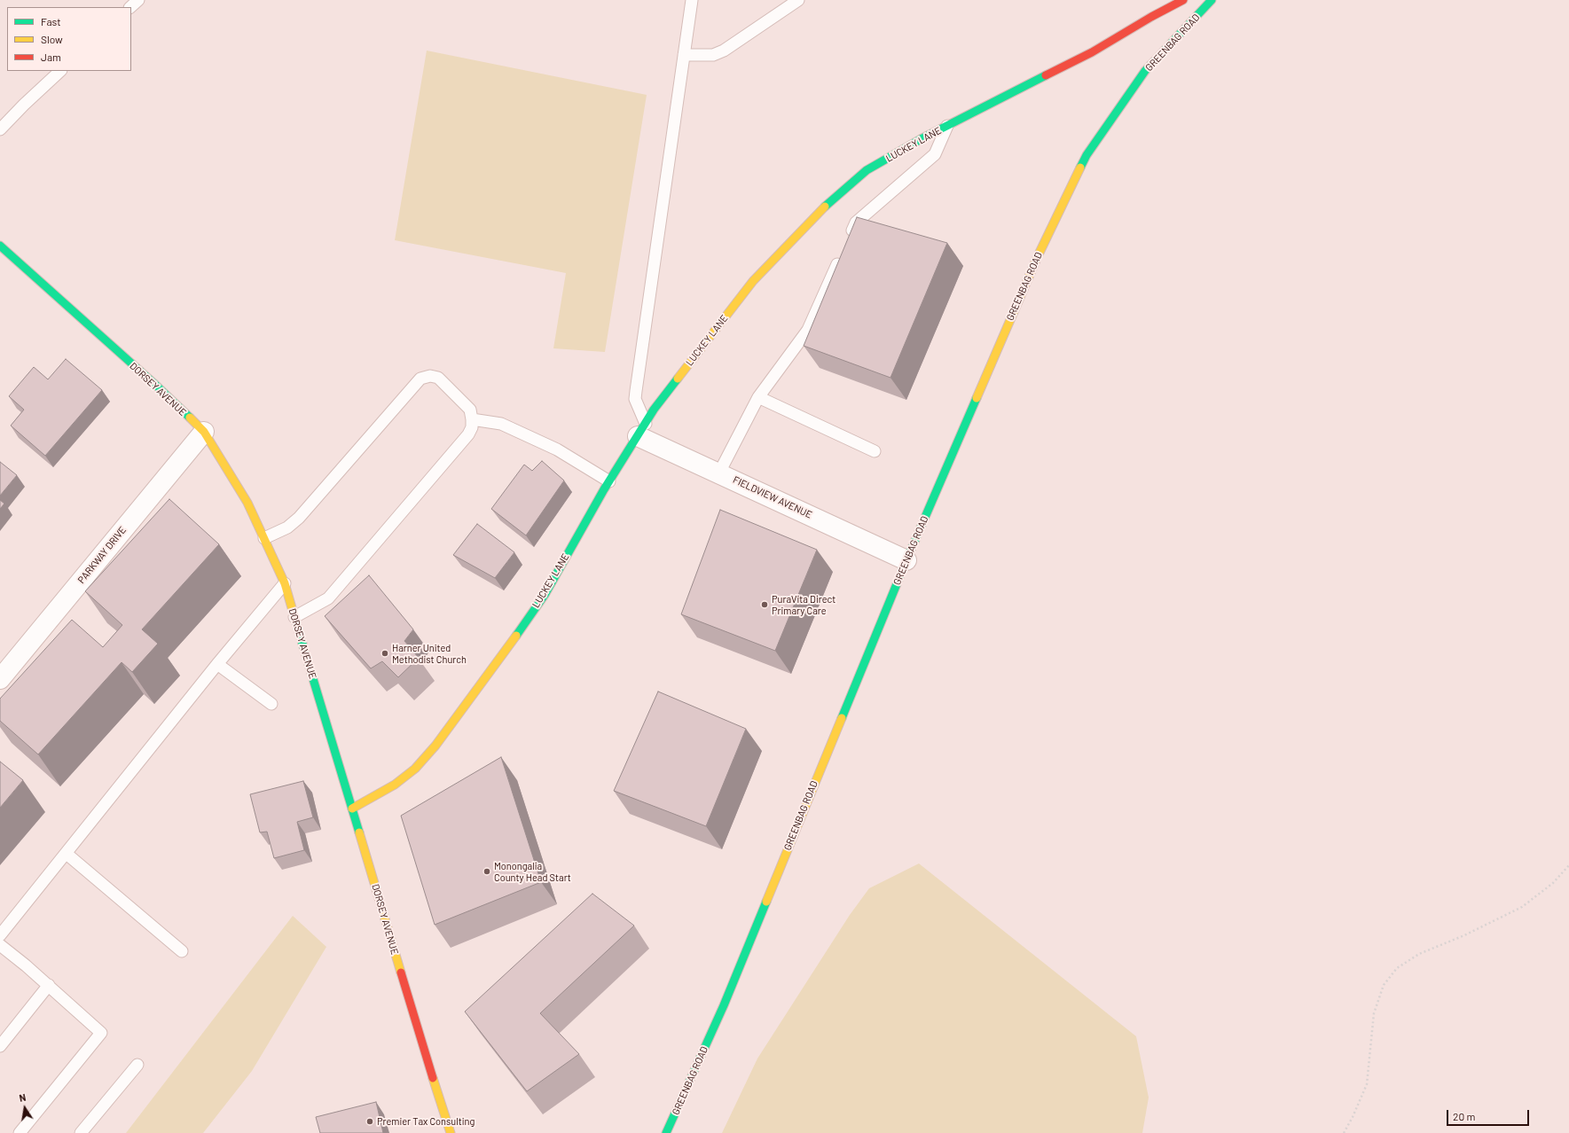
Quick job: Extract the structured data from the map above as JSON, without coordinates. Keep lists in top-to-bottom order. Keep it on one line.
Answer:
{"streets":{"street":["GREENBAG ROAD","LUCKEY LANE","DORSEY AVENUE","FIELDVIEW AVENUE","PARKWAY DRIVE"]},"crossings":[["GREENBAG ROAD","FIELDVIEW AVENUE"],["LUCKEY LANE","DORSEY AVENUE"],["LUCKEY LANE","FIELDVIEW AVENUE"],["DORSEY AVENUE","PARKWAY DRIVE"]],"places":["PuraVita Direct Primary Care","Harner United Methodist Church","Monongalia County Head Start","Premier Tax Consulting"],"legend":["Fast","Slow","Jam"],"scale_bar":"20 m","north":"top"}
